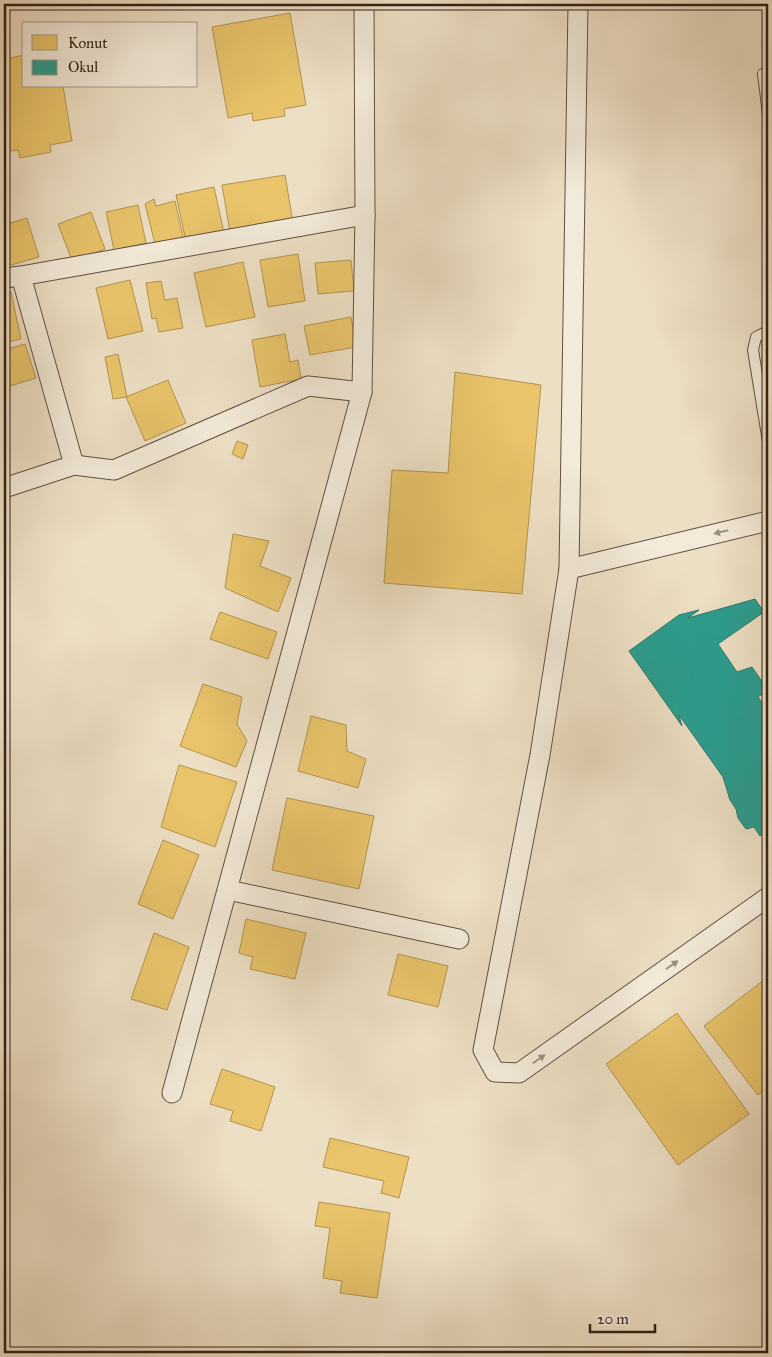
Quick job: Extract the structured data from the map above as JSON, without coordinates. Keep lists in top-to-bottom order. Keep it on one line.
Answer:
{"legend":["Konut","Okul"],"scale_bar":"20 m"}
